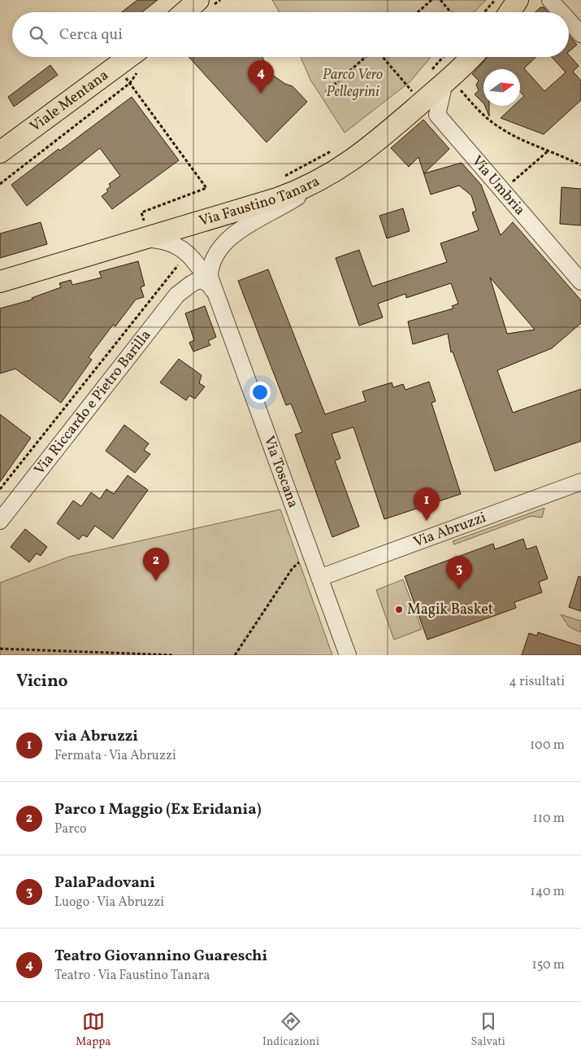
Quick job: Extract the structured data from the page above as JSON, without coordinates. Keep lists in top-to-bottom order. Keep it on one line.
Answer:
{"streets":{"main road":["Viale Mentana","Via Faustino Tanara"],"street":["Via Umbria","Via Riccardo e Pietro Barilla","Via Toscana","Via Abruzzi"]},"crossings":[["Via Umbria","Via Faustino Tanara"],["Via Faustino Tanara","Via Toscana"],["Via Riccardo e Pietro Barilla","Via Toscana"],["Via Toscana","Via Abruzzi"]],"parks":["Parco Vero Pellegrini"],"places":["Magik Basket"],"north":"right","page":{"search":"Cerca qui","pins":["4","1","2","3"],"heading":["Vicino","4 risultati"],"list":[{"mark":"1","name":"via Abruzzi","note":"Fermata · Via Abruzzi","value":"100 m"},{"mark":"2","name":"Parco 1 Maggio (Ex Eridania)","note":"Parco","value":"110 m"},{"mark":"3","name":"PalaPadovani","note":"Luogo · Via Abruzzi","value":"140 m"},{"mark":"4","name":"Teatro Giovannino Guareschi","note":"Teatro · Via Faustino Tanara","value":"150 m"}],"nav":["Mappa","Indicazioni","Salvati"]}}
